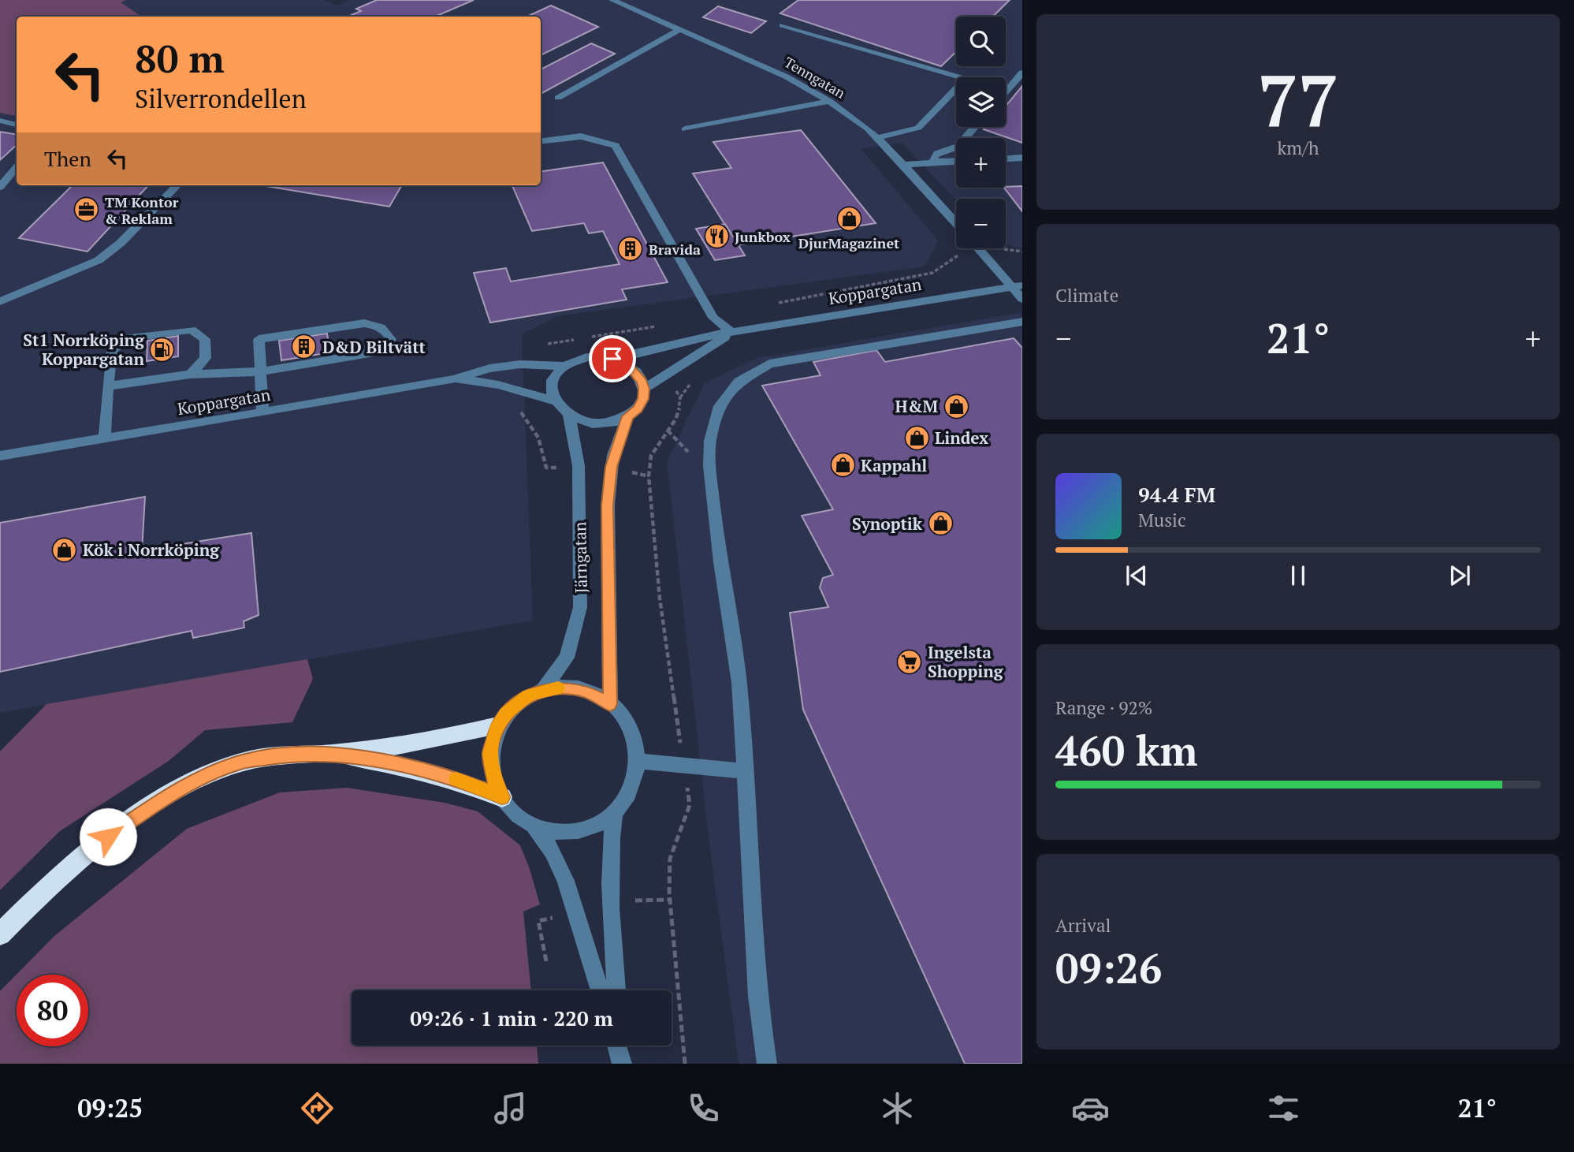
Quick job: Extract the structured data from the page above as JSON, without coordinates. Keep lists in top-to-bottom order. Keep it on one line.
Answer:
{"streets":{"street":["Tenngatan","Koppargatan","Järngatan"]},"crossings":[["Koppargatan","Järngatan"]],"places":{"office":["TM Kontor & Reklam"],"shop":["DjurMagazinet","H&M","Lindex","Kappahl","Synoptik","Kök i Norrköping"],"restaurant":["Junkbox"],"building":["Bravida","D&D Biltvätt"],"fuel station":["St1 Norrköping Koppargatan"],"supermarket":["Ingelsta Shopping"]},"page":{"tile":[["77","km/h"],"Climate",["Range · 92%","460 km"],["Arrival","09:26"]],"map_buttons":["+","−"],"turn":["80 m","Silverrondellen"],"then":"Then","heat":["−","21°","+"],"song":["94.4 FM","Music"],"limit":"80","trip":"09:26 · 1 min · 220 m","tabs":["09:25","21°"]}}
